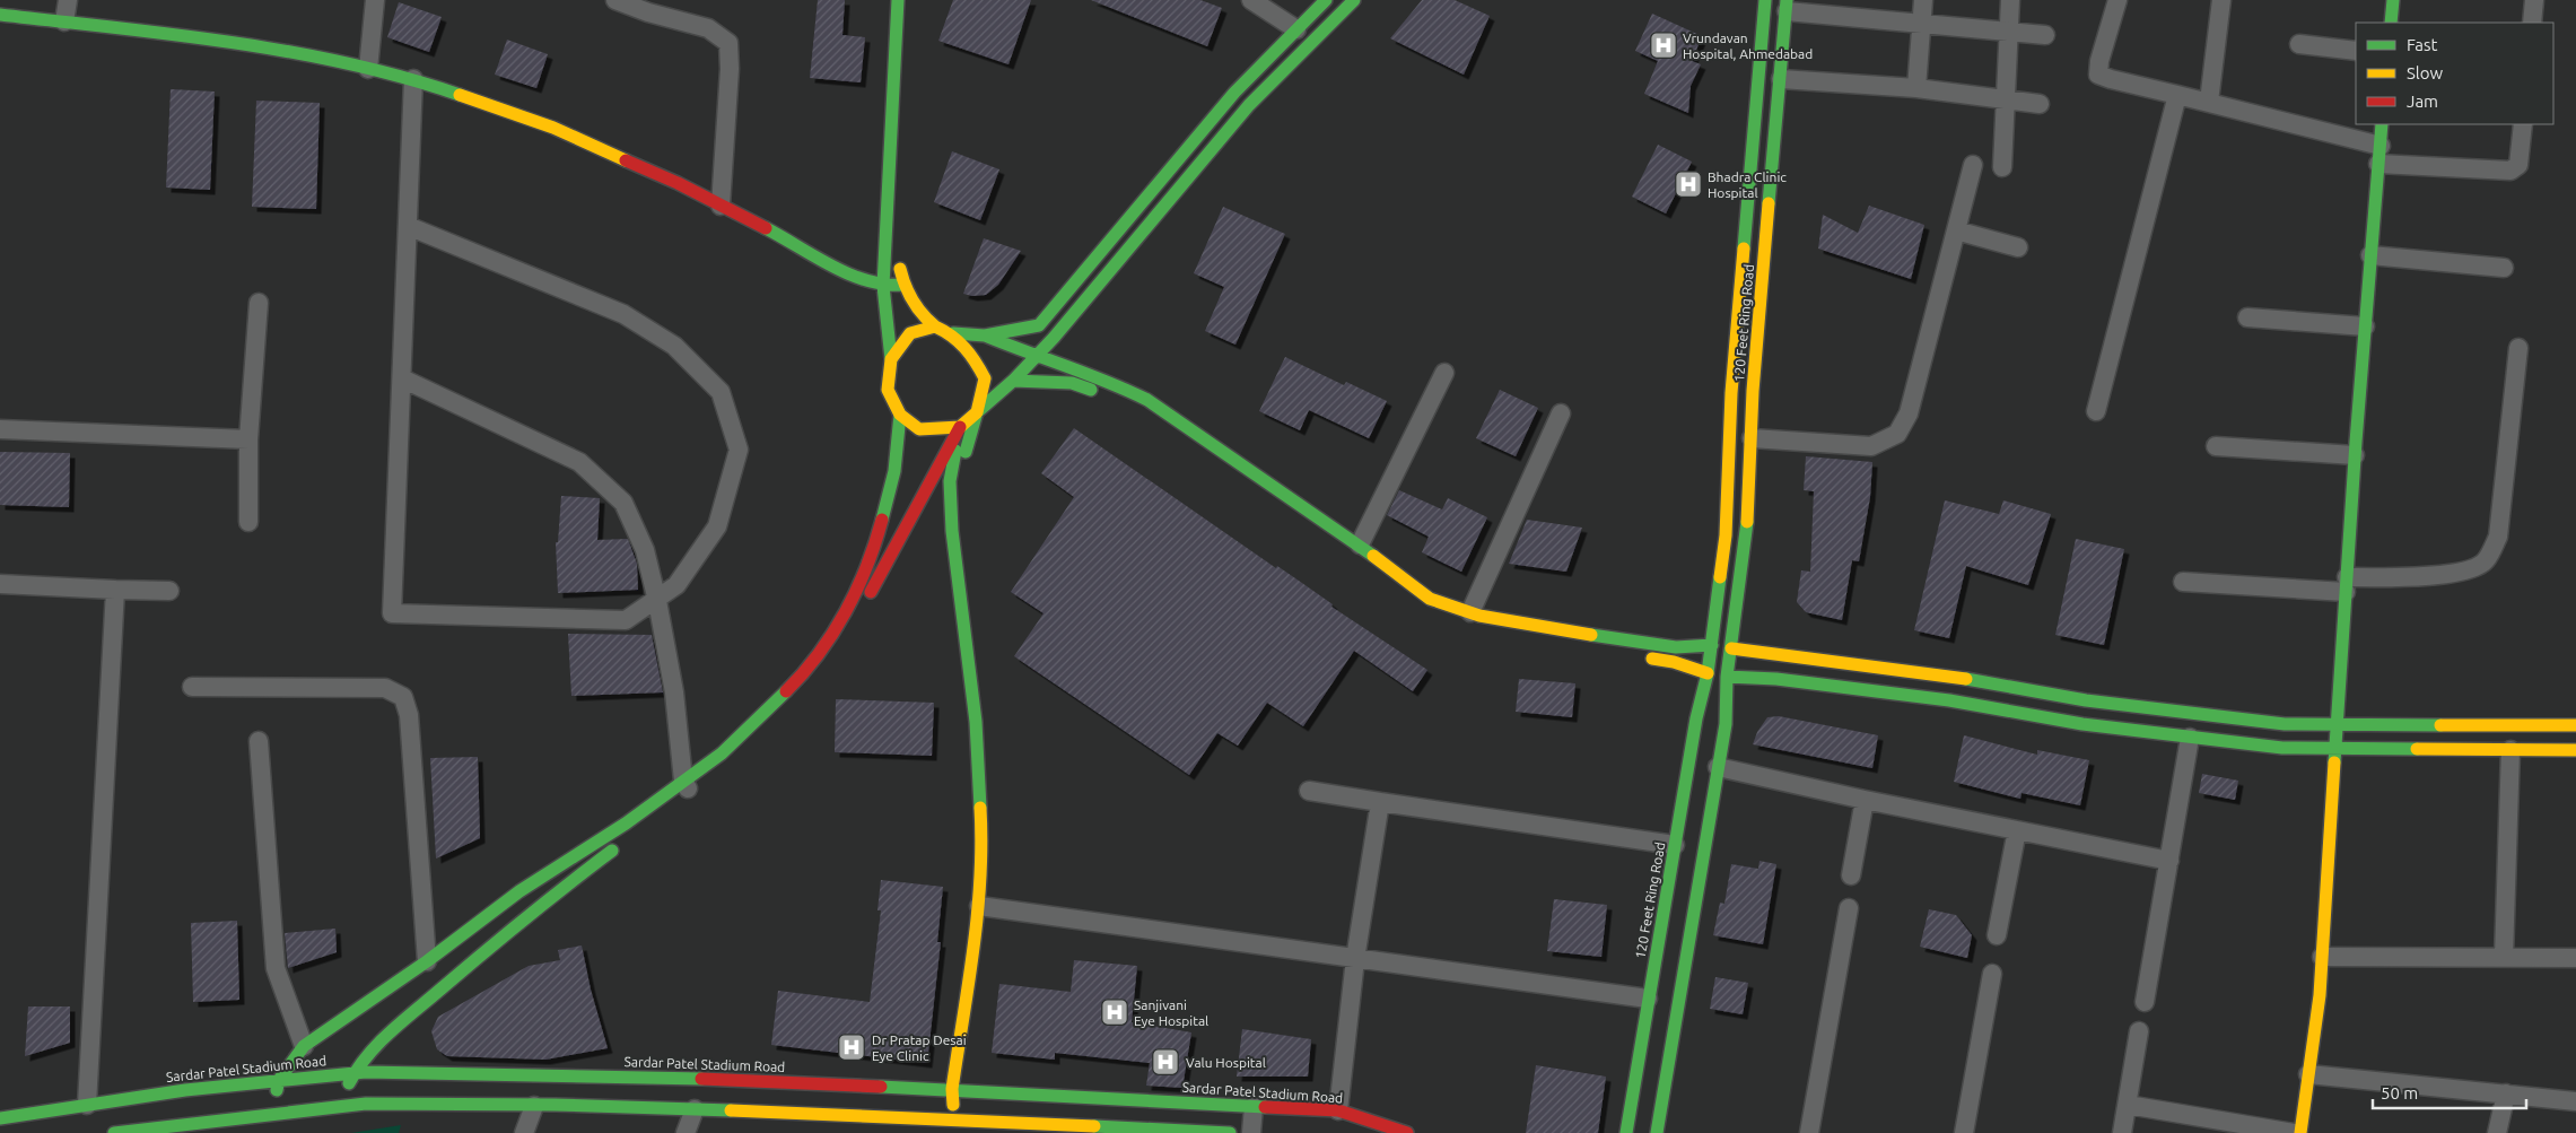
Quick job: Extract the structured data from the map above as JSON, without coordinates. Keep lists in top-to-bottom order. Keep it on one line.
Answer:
{"streets":{"street":["120 Feet Ring Road","Sardar Patel Stadium Road"]},"places":{"hospital":["Vrundavan Hospital, Ahmedabad","Bhadra Clinic Hospital","Sanjivani Eye Hospital","Dr Pratap Desai Eye Clinic","Valu Hospital"]},"legend":["Fast","Slow","Jam"],"scale_bar":"50 m"}
